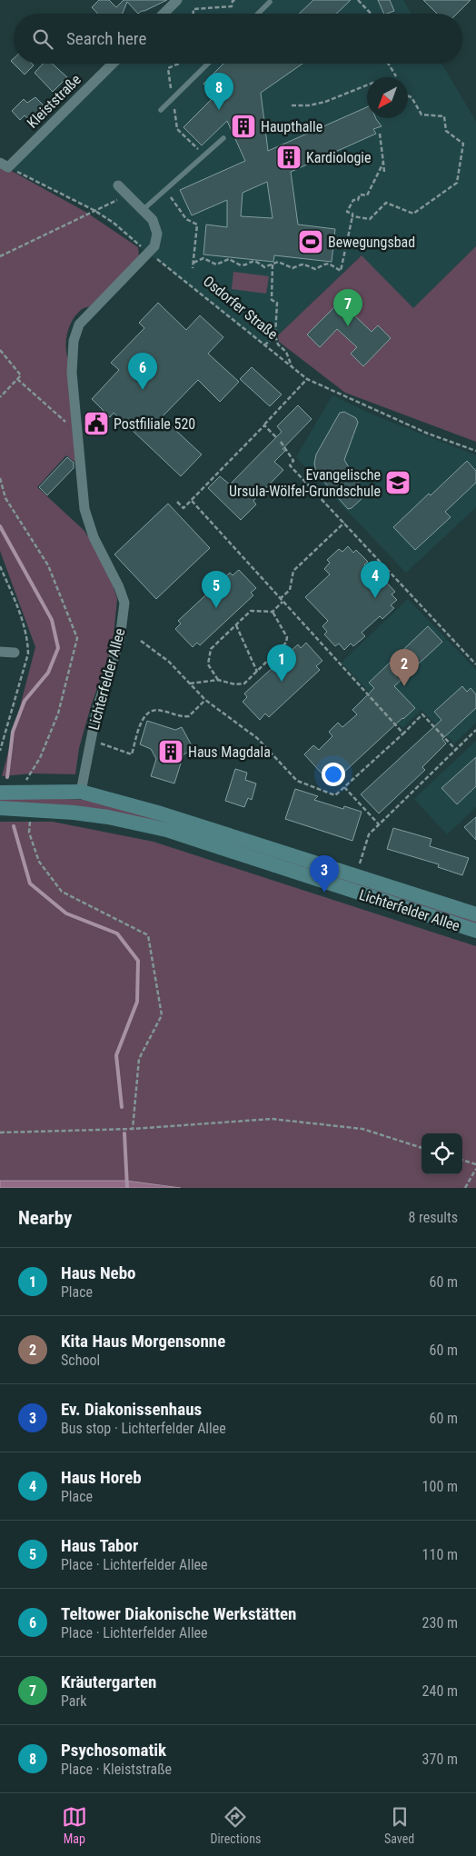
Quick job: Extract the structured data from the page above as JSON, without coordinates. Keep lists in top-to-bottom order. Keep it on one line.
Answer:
{"streets":{"main road":["Lichterfelder Allee"],"street":["Kleiststraße"],"path":["Osdorfer Straße"]},"crossings":[["Kleiststraße","Osdorfer Straße"],["Osdorfer Straße","Lichterfelder Allee"]],"places":{"building":["Haupthalle","Kardiologie","Haus Magdala"],"sports":["Bewegungsbad"],"public building":["Postfiliale 520"],"school or university":["Evangelische Ursula-Wölfel-Grundschule"]},"north":"bottom left","page":{"search":"Search here","pins":["8","7","6","4","5","1","2","3"],"heading":["Nearby","8 results"],"list":[{"mark":"1","name":"Haus Nebo","note":"Place","value":"60 m"},{"mark":"2","name":"Kita Haus Morgensonne","note":"School","value":"60 m"},{"mark":"3","name":"Ev. Diakonissenhaus","note":"Bus stop · Lichterfelder Allee","value":"60 m"},{"mark":"4","name":"Haus Horeb","note":"Place","value":"100 m"},{"mark":"5","name":"Haus Tabor","note":"Place · Lichterfelder Allee","value":"110 m"},{"mark":"6","name":"Teltower Diakonische Werkstätten","note":"Place · Lichterfelder Allee","value":"230 m"},{"mark":"7","name":"Kräutergarten","note":"Park","value":"240 m"},{"mark":"8","name":"Psychosomatik","note":"Place · Kleiststraße","value":"370 m"}],"nav":["Map","Directions","Saved"]}}
